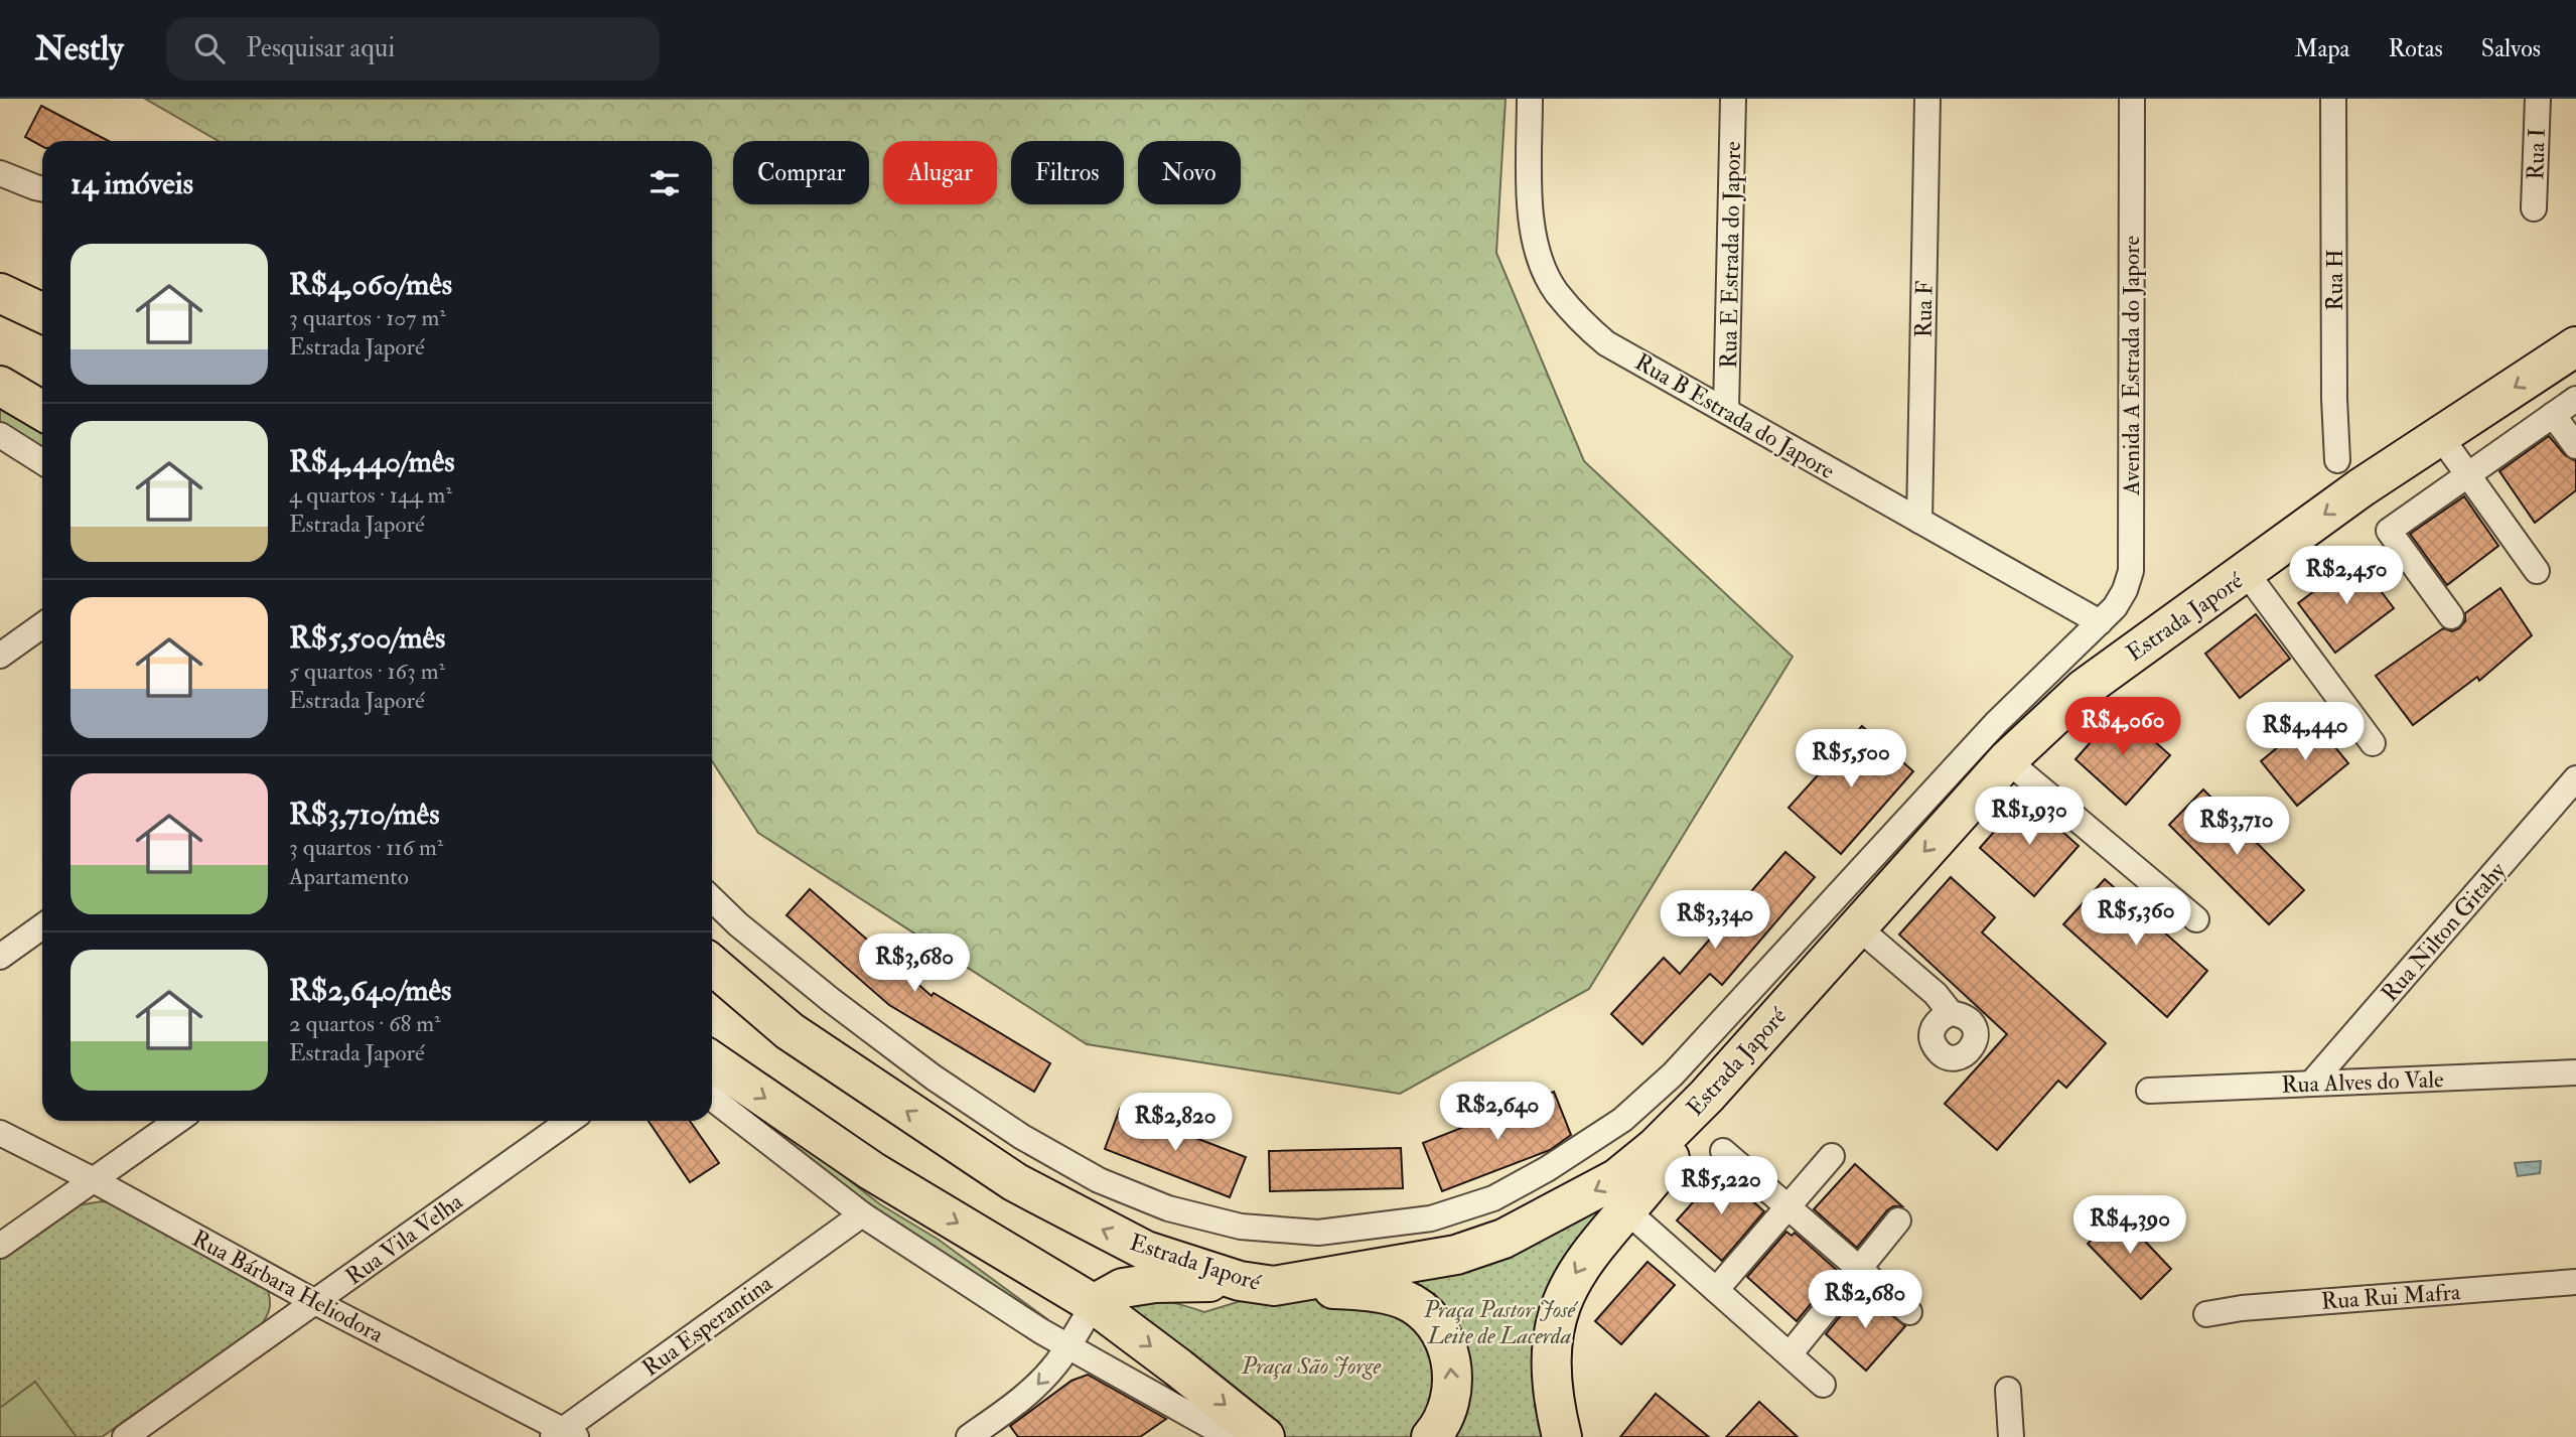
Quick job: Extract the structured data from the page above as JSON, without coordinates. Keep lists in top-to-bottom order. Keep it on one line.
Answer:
{"streets":{"main road":["Estrada Japoré"],"street":["Rua I","Rua E Estrada do Japore","Rua H","Rua F","Avenida A Estrada do Japore","Rua B Estrada do Japore","Rua Nilton Gitahy","Rua Alves do Vale","Rua Vila Velha","Rua Bárbara Heliodora","Rua Rui Mafra","Rua Esperantina"]},"crossings":[["Rua E Estrada do Japore","Rua B Estrada do Japore"],["Rua F","Rua B Estrada do Japore"],["Avenida A Estrada do Japore","Rua B Estrada do Japore"],["Rua Nilton Gitahy","Rua Alves do Vale"],["Rua Vila Velha","Rua Bárbara Heliodora"],["Rua Bárbara Heliodora","Rua Esperantina"]],"one_way":["Estrada Japoré"],"parks":["Praça Pastor José Leite de Lacerda","Praça São Jorge"],"page":{"header":"Nestly","search":"Pesquisar aqui","nav":["Mapa","Rotas","Salvos"],"chip":["Comprar","Alugar","Filtros","Novo"],"heading":"14 imóveis","list":[{"name":"R$4,060/mês","note":"3 quartos · 107 m² · Estrada Japoré"},{"name":"R$4,440/mês","note":"4 quartos · 144 m² · Estrada Japoré"},{"name":"R$5,500/mês","note":"5 quartos · 163 m² · Estrada Japoré"},{"name":"R$3,710/mês","note":"3 quartos · 116 m² · Apartamento"},{"name":"R$2,640/mês","note":"2 quartos · 68 m² · Estrada Japoré"}],"price":["R$2,450","R$4,060","R$4,440","R$5,500","R$1,930","R$3,710","R$5,360","R$3,340","R$3,680","R$2,640","R$2,820","R$5,220","R$4,390","R$2,680"]}}
